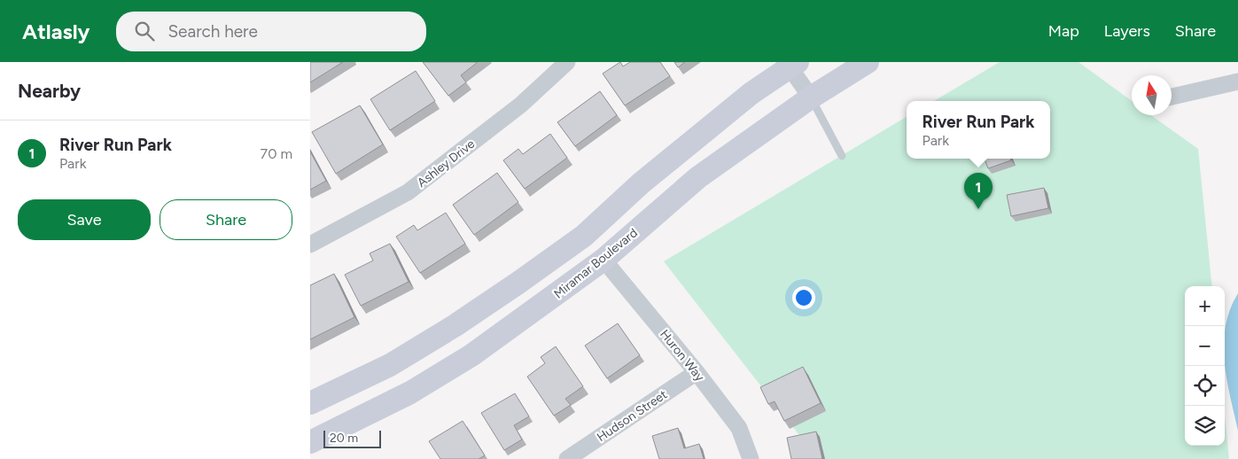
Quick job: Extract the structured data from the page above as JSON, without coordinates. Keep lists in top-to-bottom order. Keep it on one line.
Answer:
{"streets":{"street":["Ashley Drive","Miramar Boulevard","Huron Way","Hudson Street"]},"crossings":[["Miramar Boulevard","Huron Way"],["Huron Way","Hudson Street"]],"scale_bar":"20 m","north":"top","page":{"header":"Atlasly","search":"Search here","nav":["Map","Layers","Share"],"heading":"Nearby","popup":["River Run Park","Park"],"list":[{"mark":"1","name":"River Run Park","note":"Park","value":"70 m"}],"pins":"1","buttons":["Save","Share"],"map_buttons":["+","−"],"scale":"20 m"}}
